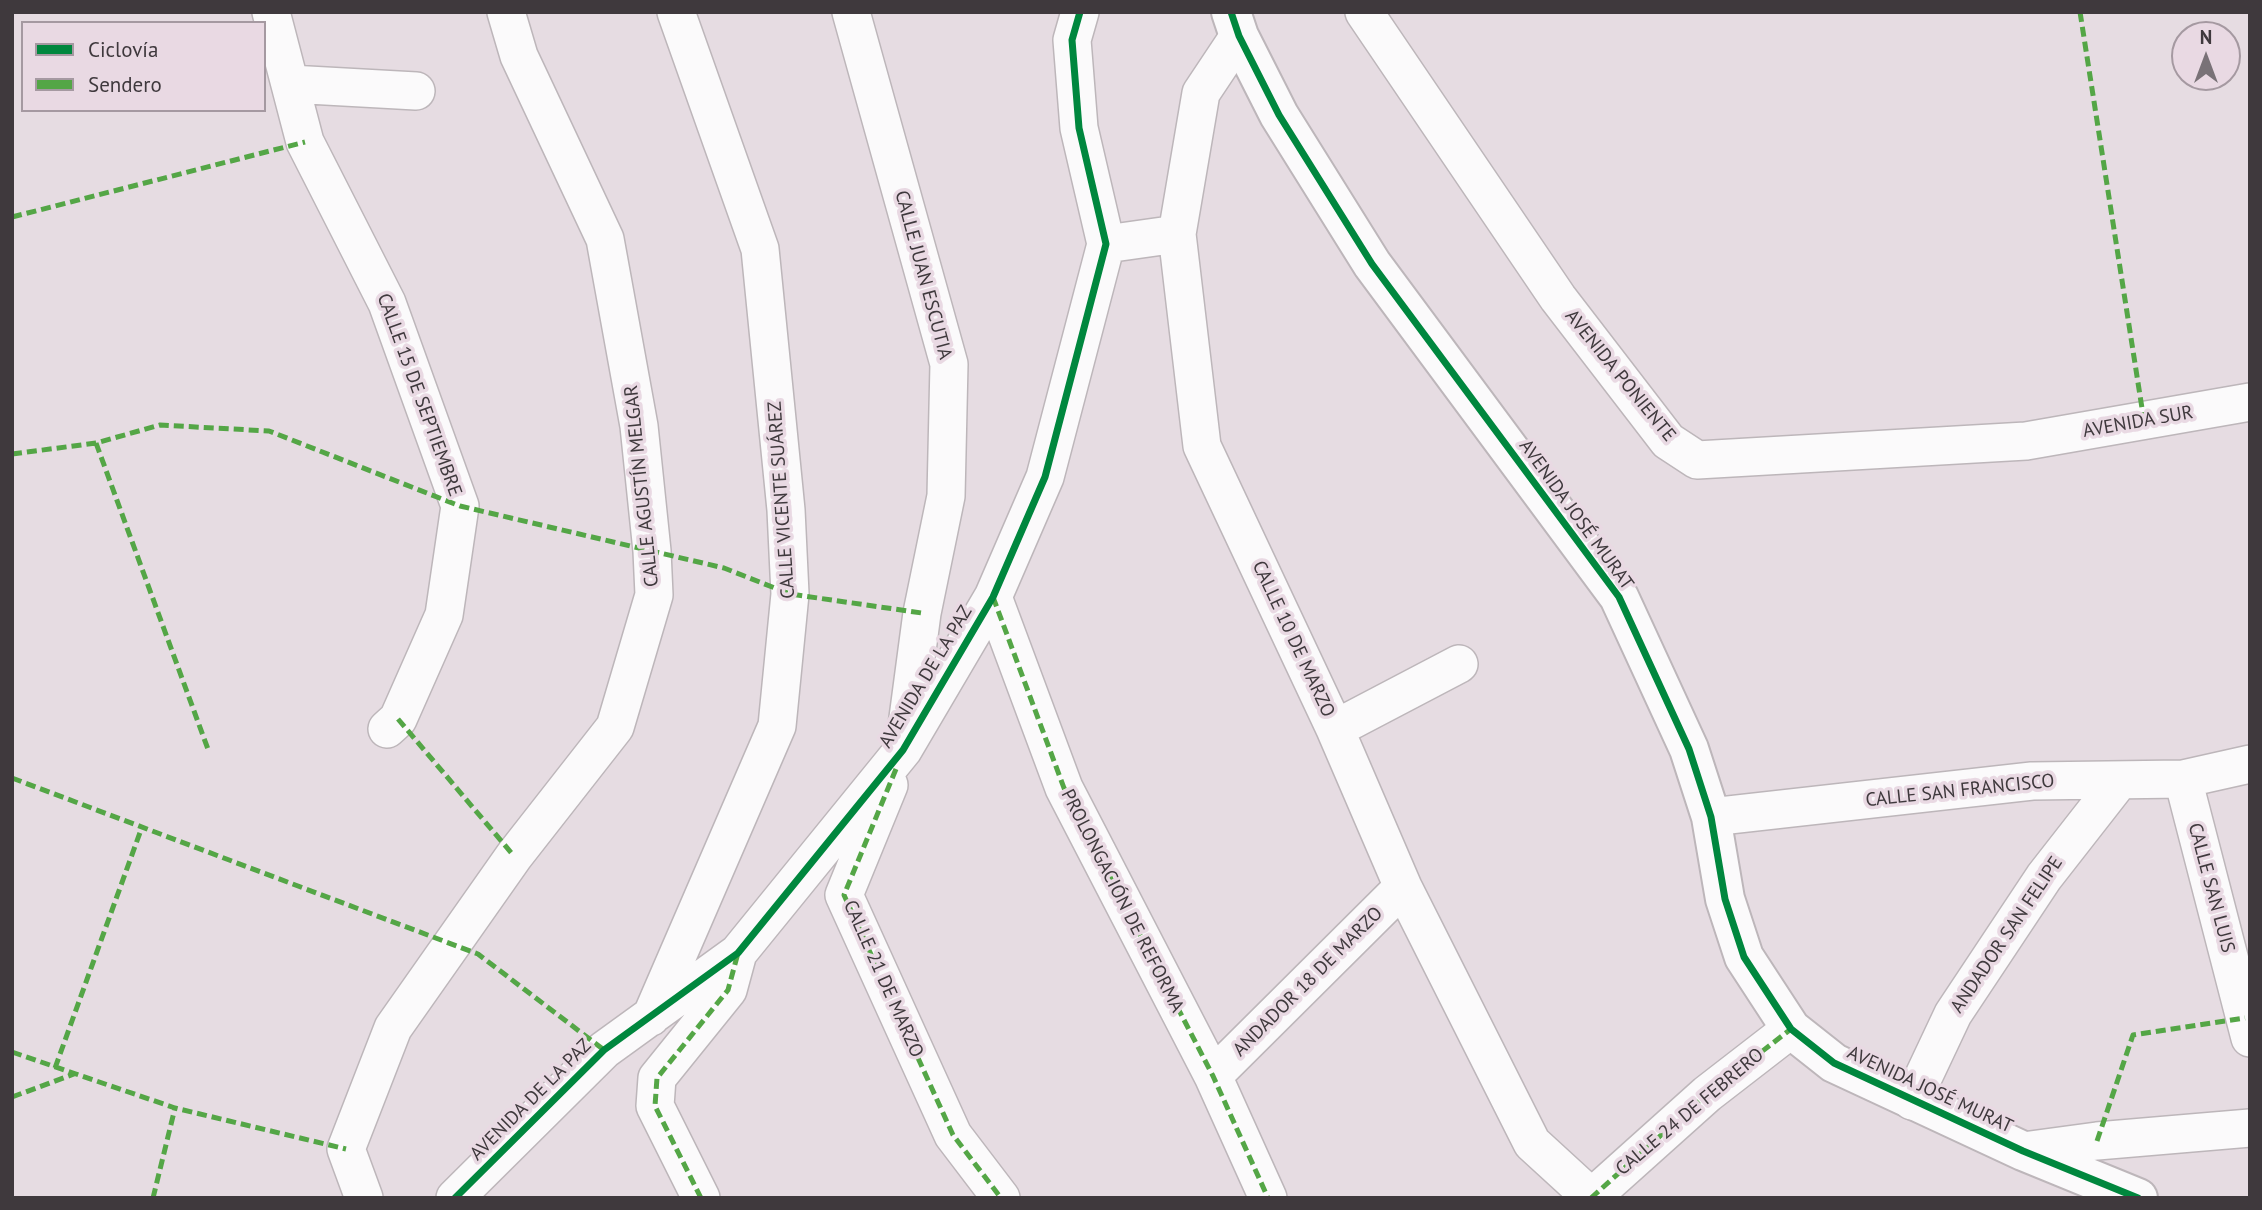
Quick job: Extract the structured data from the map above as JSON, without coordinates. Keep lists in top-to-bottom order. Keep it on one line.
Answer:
{"streets":{"street":["CALLE JUAN ESCUTIA","AVENIDA PONIENTE","CALLE 15 DE SEPTIEMBRE","AVENIDA SUR","CALLE AGUSTÍN MELGAR","CALLE VICENTE SUÁREZ","AVENIDA JOSÉ MURAT","CALLE 10 DE MARZO","AVENIDA DE LA PAZ","CALLE SAN FRANCISCO","CALLE SAN LUIS","PROLONGACIÓN DE REFORMA","ANDADOR SAN FELIPE","CALLE 21 DE MARZO","ANDADOR 18 DE MARZO","CALLE 24 DE FEBRERO"]},"crossings":[["CALLE JUAN ESCUTIA","AVENIDA DE LA PAZ"],["CALLE JUAN ESCUTIA","CALLE 21 DE MARZO"],["AVENIDA PONIENTE","AVENIDA SUR"],["CALLE VICENTE SUÁREZ","AVENIDA DE LA PAZ"],["AVENIDA JOSÉ MURAT","CALLE 10 DE MARZO"],["AVENIDA JOSÉ MURAT","CALLE SAN FRANCISCO"],["AVENIDA JOSÉ MURAT","ANDADOR SAN FELIPE"],["AVENIDA JOSÉ MURAT","CALLE 24 DE FEBRERO"],["CALLE 10 DE MARZO","ANDADOR 18 DE MARZO"],["CALLE 10 DE MARZO","CALLE 24 DE FEBRERO"],["AVENIDA DE LA PAZ","PROLONGACIÓN DE REFORMA"],["AVENIDA DE LA PAZ","CALLE 21 DE MARZO"],["CALLE SAN FRANCISCO","CALLE SAN LUIS"],["CALLE SAN FRANCISCO","ANDADOR SAN FELIPE"],["PROLONGACIÓN DE REFORMA","ANDADOR 18 DE MARZO"]],"legend":["Ciclovía","Sendero"],"north":"top"}
